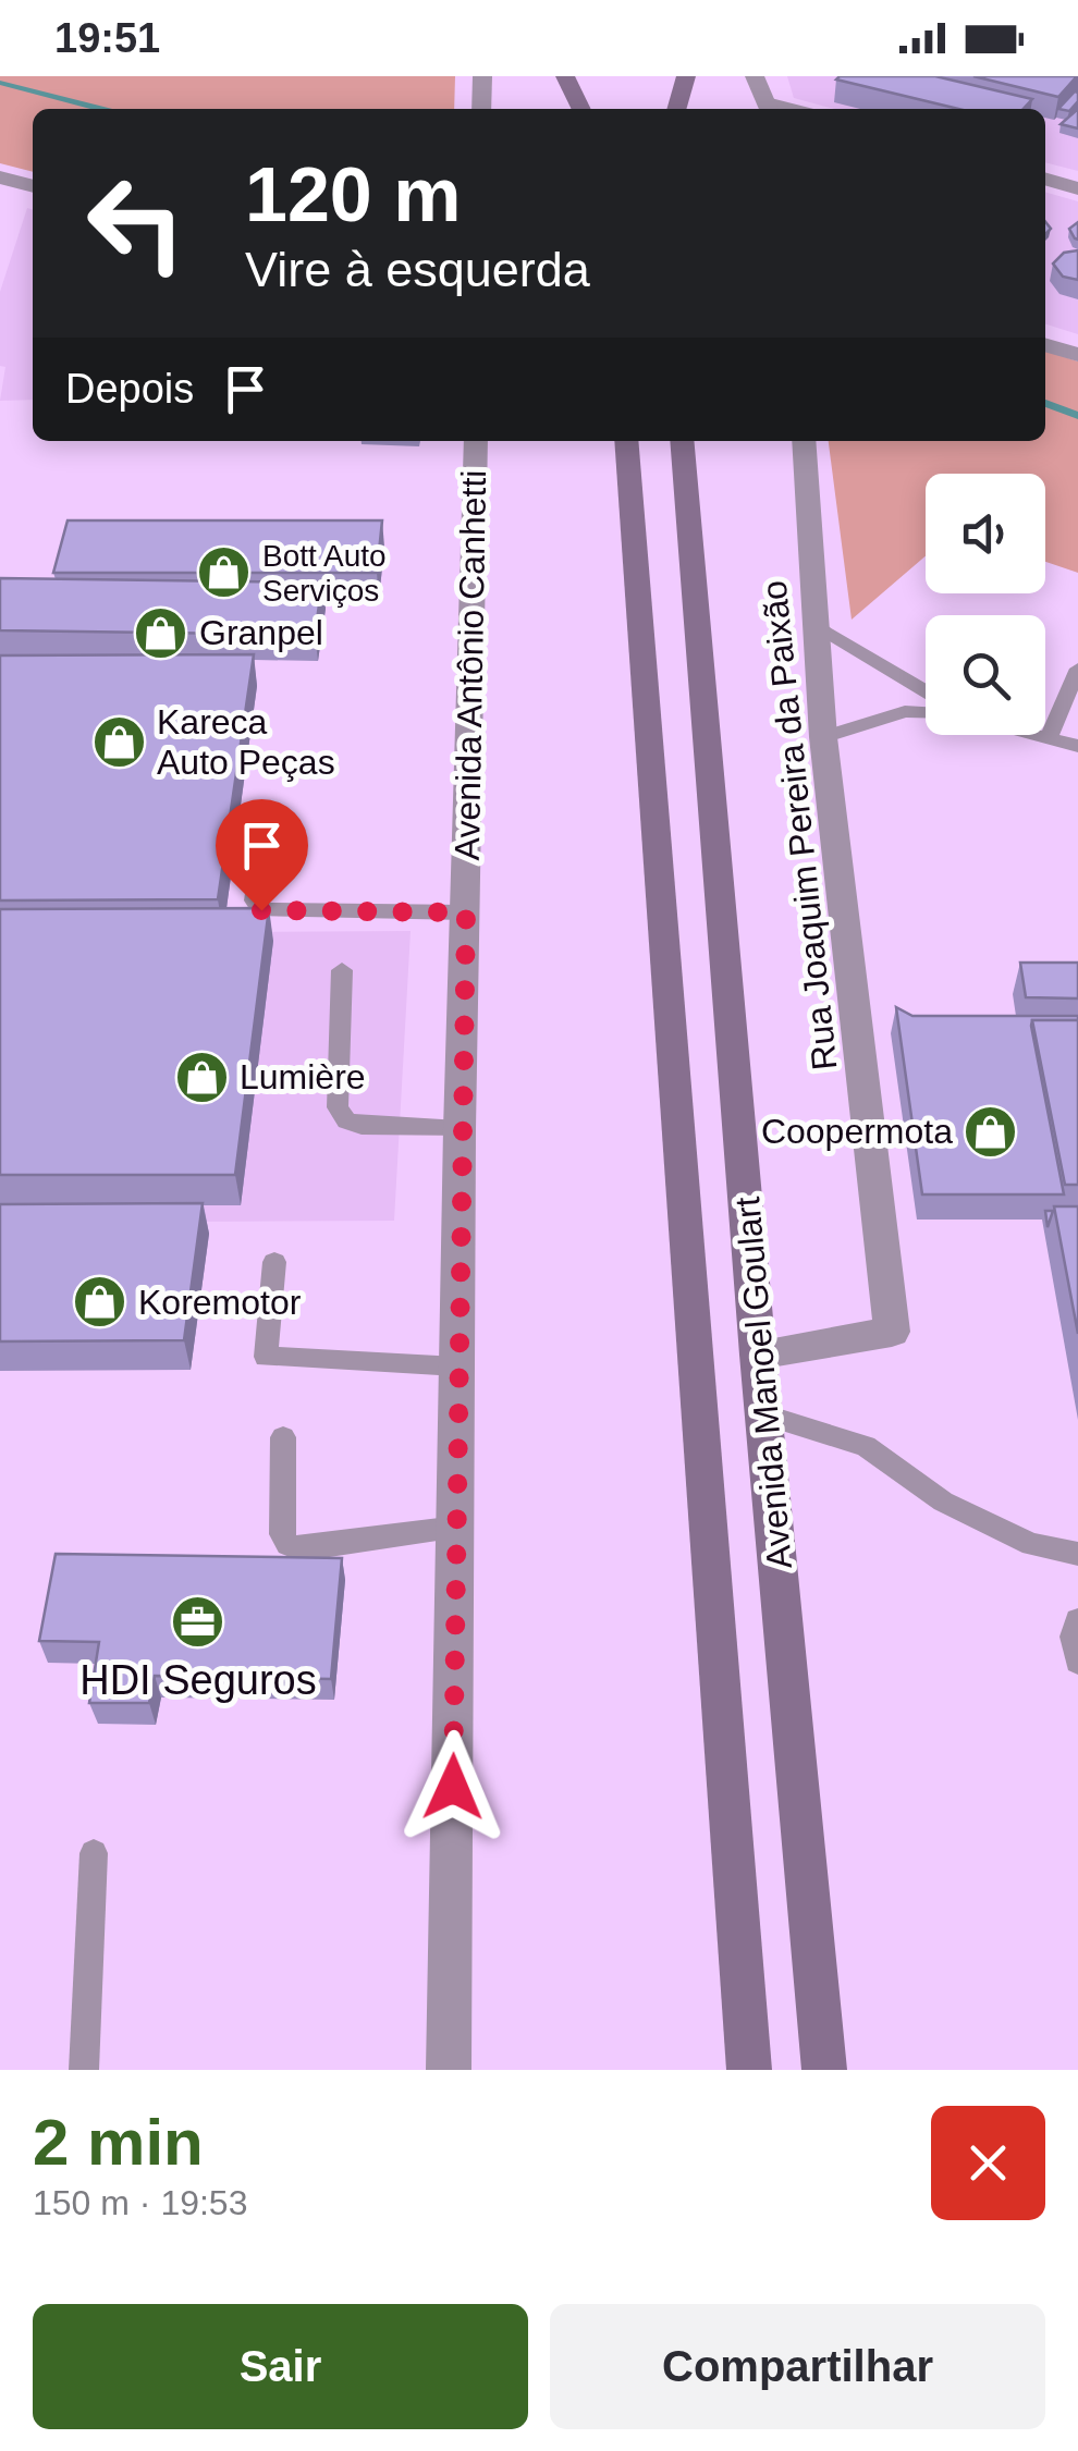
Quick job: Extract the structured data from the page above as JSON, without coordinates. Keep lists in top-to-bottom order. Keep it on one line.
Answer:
{"streets":{"main road":["Avenida Manoel Goulart"],"street":["Avenida Antônio Canhetti","Rua Joaquim Pereira da Paixão"]},"crossings":[["Rua Joaquim Pereira da Paixão","Avenida Manoel Goulart"]],"places":{"shop":["Bott Auto Serviços","Granpel","Kareca Auto Peças","Lumière","Coopermota","Koremotor"],"office":["HDI Seguros"]},"page":{"status":"19:51","turn":["120 m","Vire à esquerda"],"then":"Depois","heading":["2 min","150 m · 19:53"],"buttons":["Sair","Compartilhar"]}}
